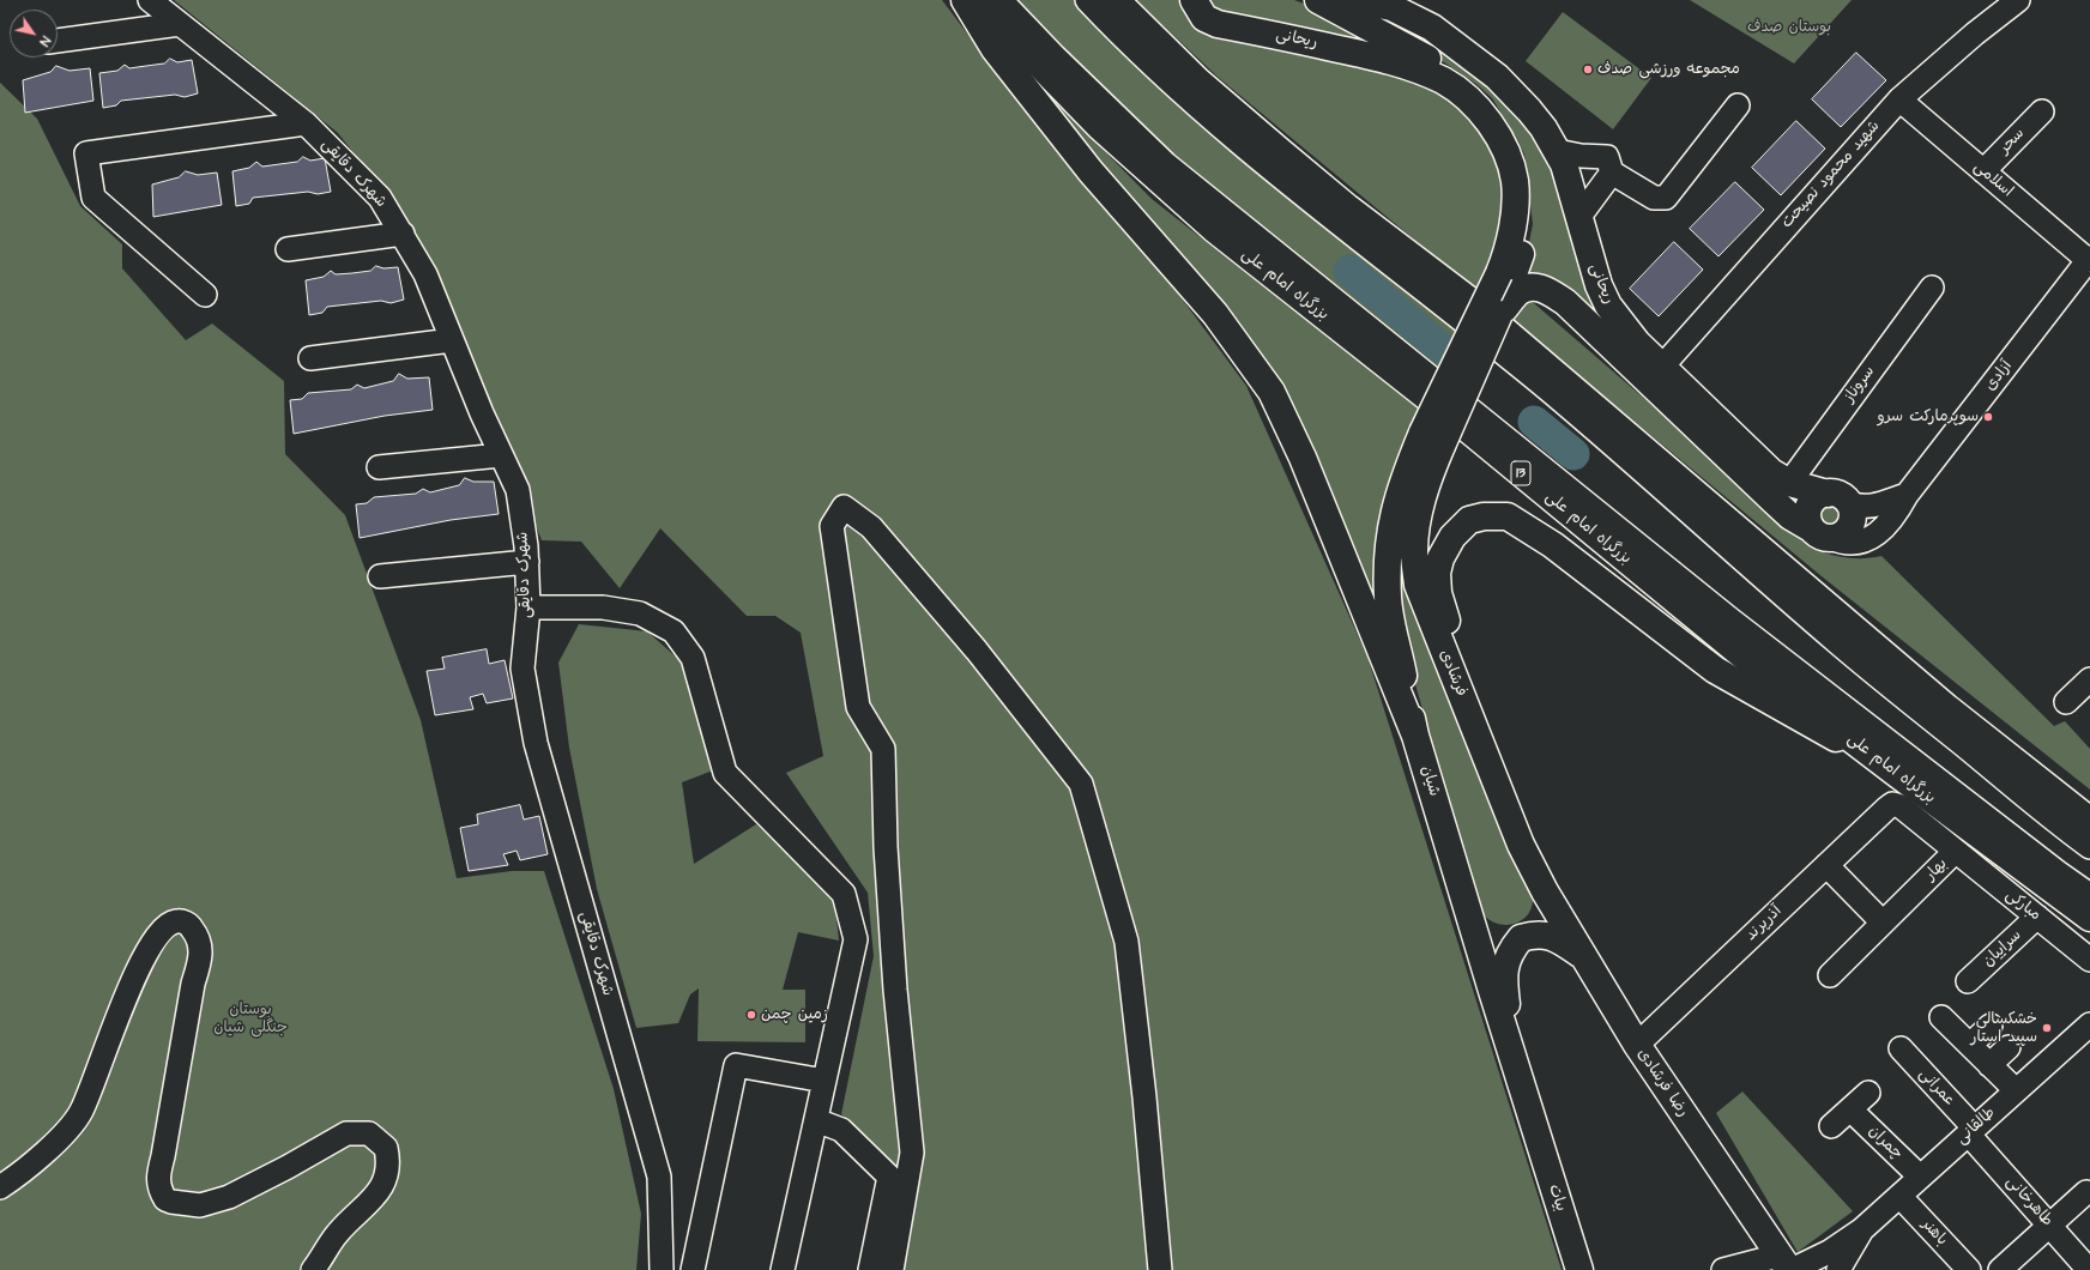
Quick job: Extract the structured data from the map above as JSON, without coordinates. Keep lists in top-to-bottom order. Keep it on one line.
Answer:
{"streets":{"main road":["ریحانی","بزرگراه امام علی","13","فرشادی","شیان","رضا فرشادی","بیات"],"street":["سحر","شهرک دقایقی","شهید محمود نصیحت","اسلامی","آزادی","سروناز","بهار","مبارکی","آذرپرند","سراییان","عمرانی","طالقانی","چمران","طاهرخانی","باهنر"]},"crossings":[["ریحانی","شهید محمود نصیحت"],["ریحانی","آزادی"],["ریحانی","سروناز"],["ریحانی","فرشادی"],["ریحانی","شیان"],["سحر","اسلامی"],["شهید محمود نصیحت","اسلامی"],["اسلامی","آزادی"],["فرشادی","شیان"],["فرشادی","رضا فرشادی"],["شیان","بیات"],["بهار","مبارکی"],["بهار","آذرپرند"],["مبارکی","سراییان"],["آذرپرند","رضا فرشادی"],["رضا فرشادی","طالقانی"],["عمرانی","طالقانی"],["عمرانی","طاهرخانی"],["طالقانی","چمران"],["طالقانی","طاهرخانی"],["طالقانی","باهنر"]],"parks":["بوستان صدف","بوستان جنگلی شیان"],"places":["مجموعه ورزشی صدف","سوپرمارکت سرو","زمین چمن","خشکسالی سپید استار"],"north":"bottom right"}
